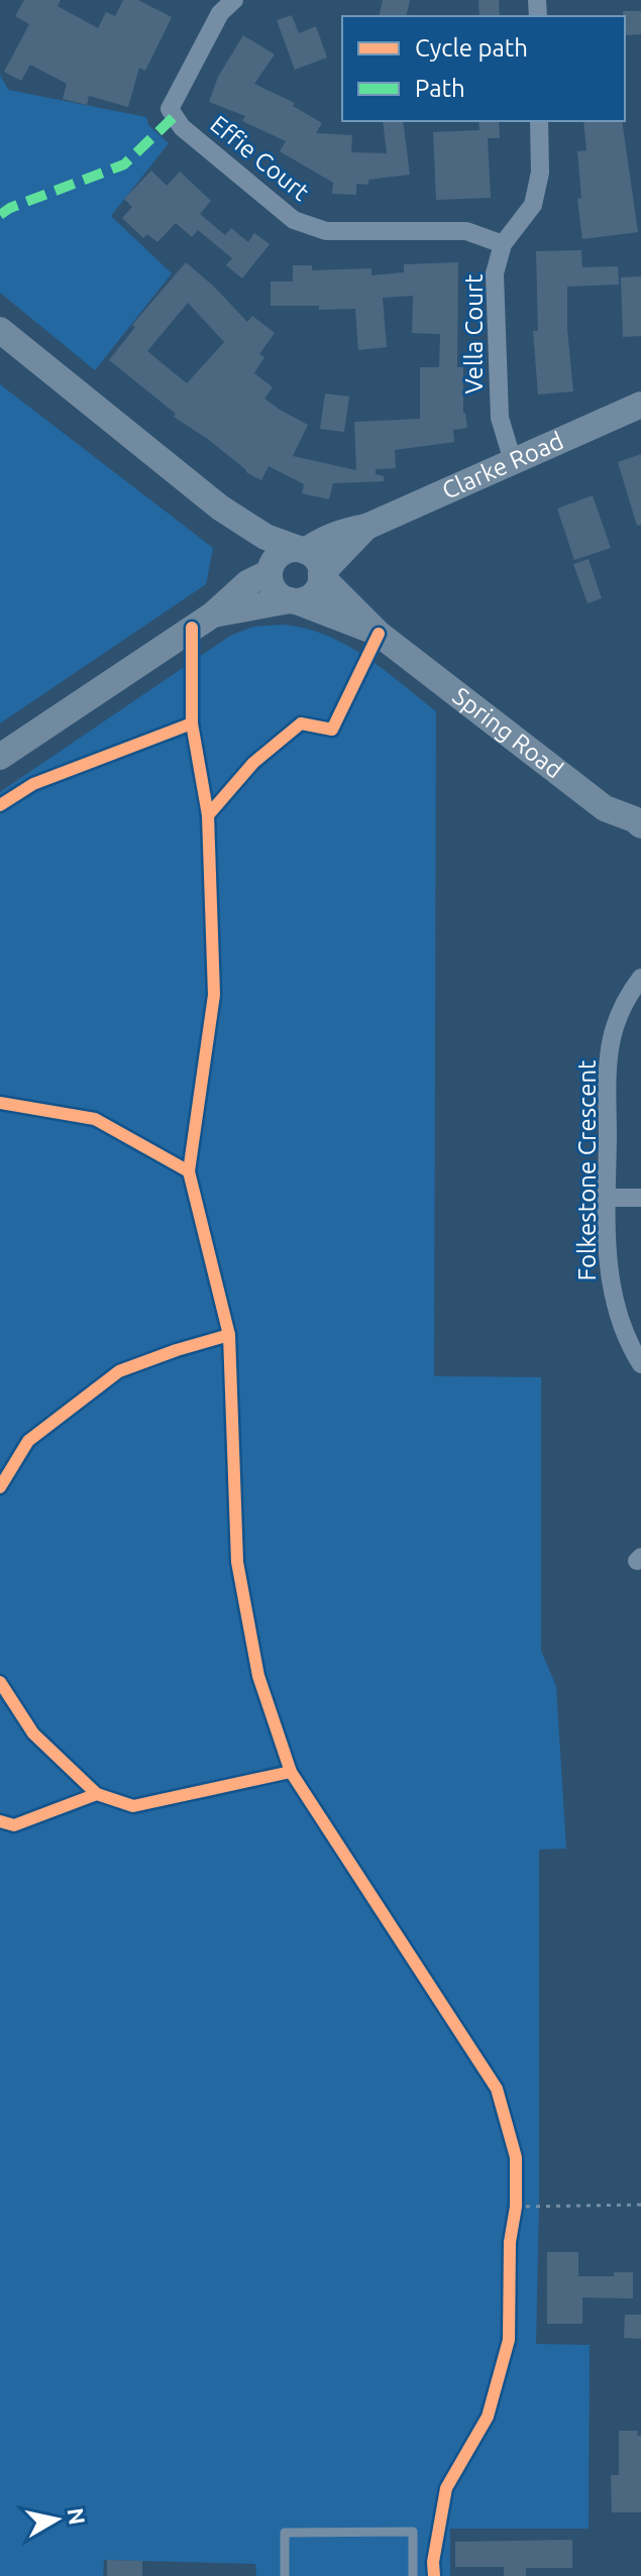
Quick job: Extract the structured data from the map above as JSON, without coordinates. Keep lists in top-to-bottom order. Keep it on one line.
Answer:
{"streets":{"main road":["Clarke Road","Spring Road"],"street":["Effie Court","Vella Court","Folkestone Crescent"]},"crossings":[["Effie Court","Vella Court"],["Vella Court","Clarke Road"],["Clarke Road","Spring Road"]],"legend":["Cycle path","Path"],"north":"right"}
